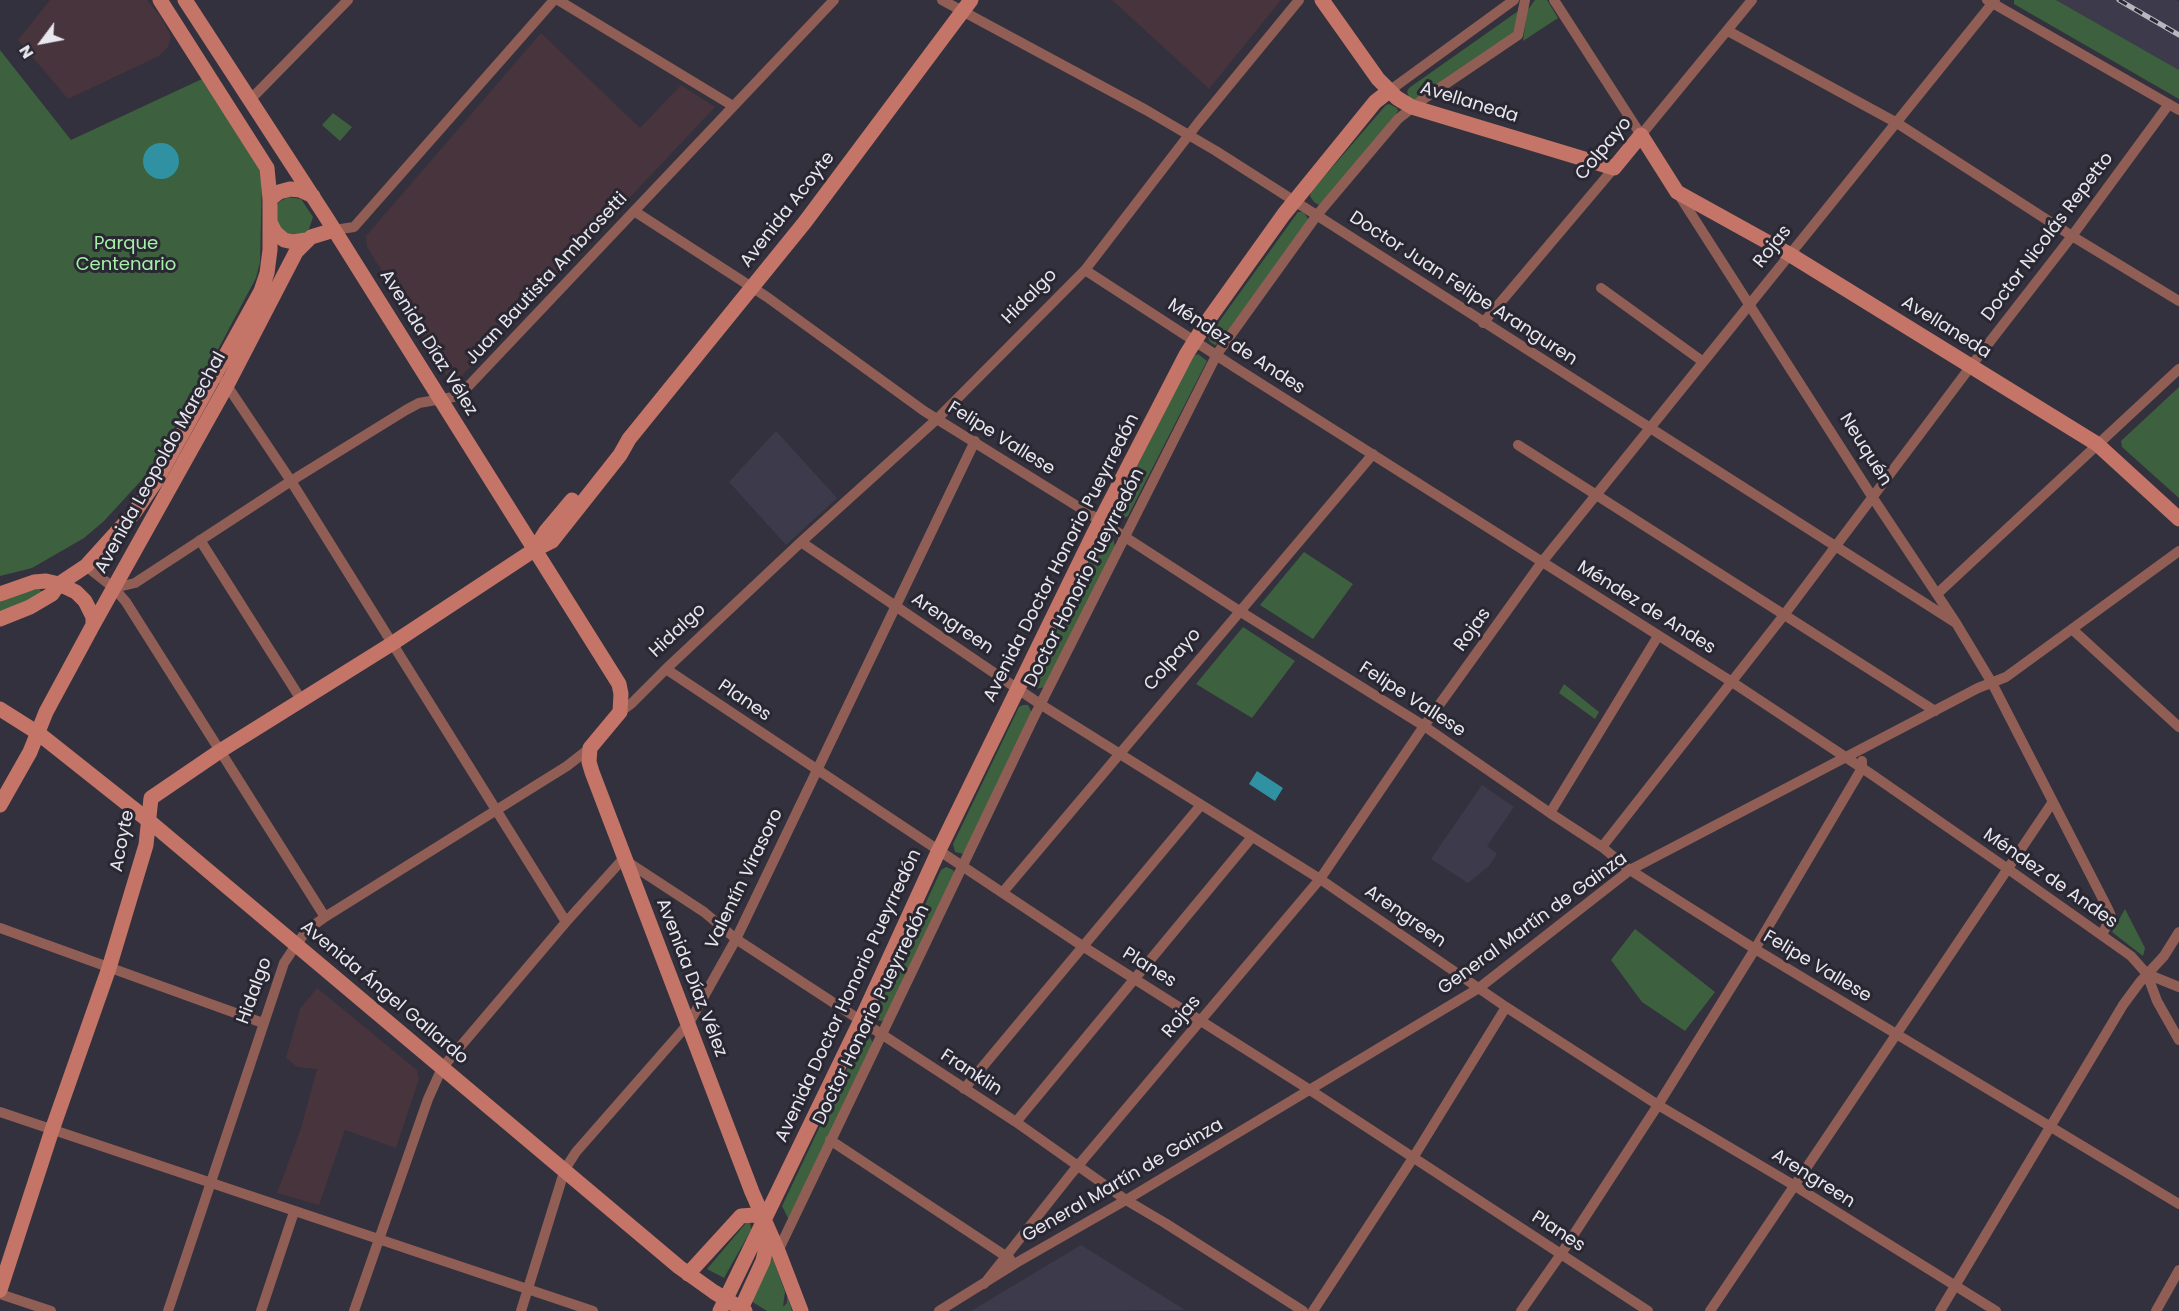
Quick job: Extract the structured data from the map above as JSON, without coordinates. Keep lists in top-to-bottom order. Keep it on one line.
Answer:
{"streets":{"main road":["Avellaneda","Colpayo","Avenida Acoyte","Hidalgo","Avenida Díaz Vélez","Neuquén","Avenida Leopoldo Marechal","Avenida Doctor Honorio Pueyrredón","Acoyte","Avenida Ángel Gallardo"],"street":["Doctor Nicolás Repetto","Rojas","Juan Bautista Ambrosetti","Doctor Juan Felipe Aranguren","Méndez de Andes","Felipe Vallese","Doctor Honorio Pueyrredón","Arengreen","Planes","Valentín Virasoro","General Martín de Gainza","Franklin"]},"crossings":[["Avellaneda","Colpayo"],["Avellaneda","Doctor Nicolás Repetto"],["Avellaneda","Rojas"],["Avellaneda","Neuquén"],["Avellaneda","Avenida Doctor Honorio Pueyrredón"],["Avellaneda","Doctor Honorio Pueyrredón"],["Colpayo","Doctor Juan Felipe Aranguren"],["Colpayo","Méndez de Andes"],["Colpayo","Felipe Vallese"],["Colpayo","Neuquén"],["Colpayo","Arengreen"],["Colpayo","Planes"],["Avenida Acoyte","Doctor Juan Felipe Aranguren"],["Avenida Acoyte","Avenida Díaz Vélez"],["Avenida Acoyte","Felipe Vallese"],["Avenida Acoyte","Acoyte"],["Doctor Nicolás Repetto","Doctor Juan Felipe Aranguren"],["Doctor Nicolás Repetto","Méndez de Andes"],["Doctor Nicolás Repetto","Felipe Vallese"],["Doctor Nicolás Repetto","Neuquén"],["Rojas","Doctor Juan Felipe Aranguren"],["Rojas","Méndez de Andes"],["Rojas","Felipe Vallese"],["Rojas","Neuquén"],["Rojas","Arengreen"],["Rojas","Planes"],["Rojas","General Martín de Gainza"],["Rojas","Franklin"],["Juan Bautista Ambrosetti","Avenida Díaz Vélez"],["Juan Bautista Ambrosetti","Felipe Vallese"],["Juan Bautista Ambrosetti","Avenida Leopoldo Marechal"],["Doctor Juan Felipe Aranguren","Hidalgo"],["Doctor Juan Felipe Aranguren","Neuquén"],["Doctor Juan Felipe Aranguren","Avenida Doctor Honorio Pueyrredón"],["Doctor Juan Felipe Aranguren","Doctor Honorio Pueyrredón"],["Hidalgo","Avenida Díaz Vélez"],["Hidalgo","Méndez de Andes"],["Hidalgo","Felipe Vallese"],["Hidalgo","Arengreen"],["Hidalgo","Planes"],["Hidalgo","Avenida Ángel Gallardo"],["Avenida Díaz Vélez","Avenida Doctor Honorio Pueyrredón"],["Avenida Díaz Vélez","Doctor Honorio Pueyrredón"],["Avenida Díaz Vélez","Acoyte"],["Avenida Díaz Vélez","Valentín Virasoro"],["Avenida Díaz Vélez","Franklin"],["Méndez de Andes","Neuquén"],["Méndez de Andes","Avenida Doctor Honorio Pueyrredón"],["Méndez de Andes","Doctor Honorio Pueyrredón"],["Méndez de Andes","General Martín de Gainza"],["Felipe Vallese","Avenida Doctor Honorio Pueyrredón"],["Felipe Vallese","Doctor Honorio Pueyrredón"],["Felipe Vallese","Valentín Virasoro"],["Felipe Vallese","General Martín de Gainza"],["Neuquén","General Martín de Gainza"],["Avenida Leopoldo Marechal","Avenida Ángel Gallardo"],["Avenida Doctor Honorio Pueyrredón","Arengreen"],["Avenida Doctor Honorio Pueyrredón","Planes"],["Avenida Doctor Honorio Pueyrredón","Avenida Ángel Gallardo"],["Avenida Doctor Honorio Pueyrredón","Franklin"],["Doctor Honorio Pueyrredón","Arengreen"],["Doctor Honorio Pueyrredón","Planes"],["Doctor Honorio Pueyrredón","Franklin"],["Arengreen","Valentín Virasoro"],["Arengreen","General Martín de Gainza"],["Planes","Valentín Virasoro"],["Planes","General Martín de Gainza"],["Acoyte","Avenida Ángel Gallardo"],["Valentín Virasoro","Avenida Ángel Gallardo"],["Valentín Virasoro","Franklin"],["General Martín de Gainza","Franklin"]],"parks":["Parque Centenario"],"north":"bottom left"}
